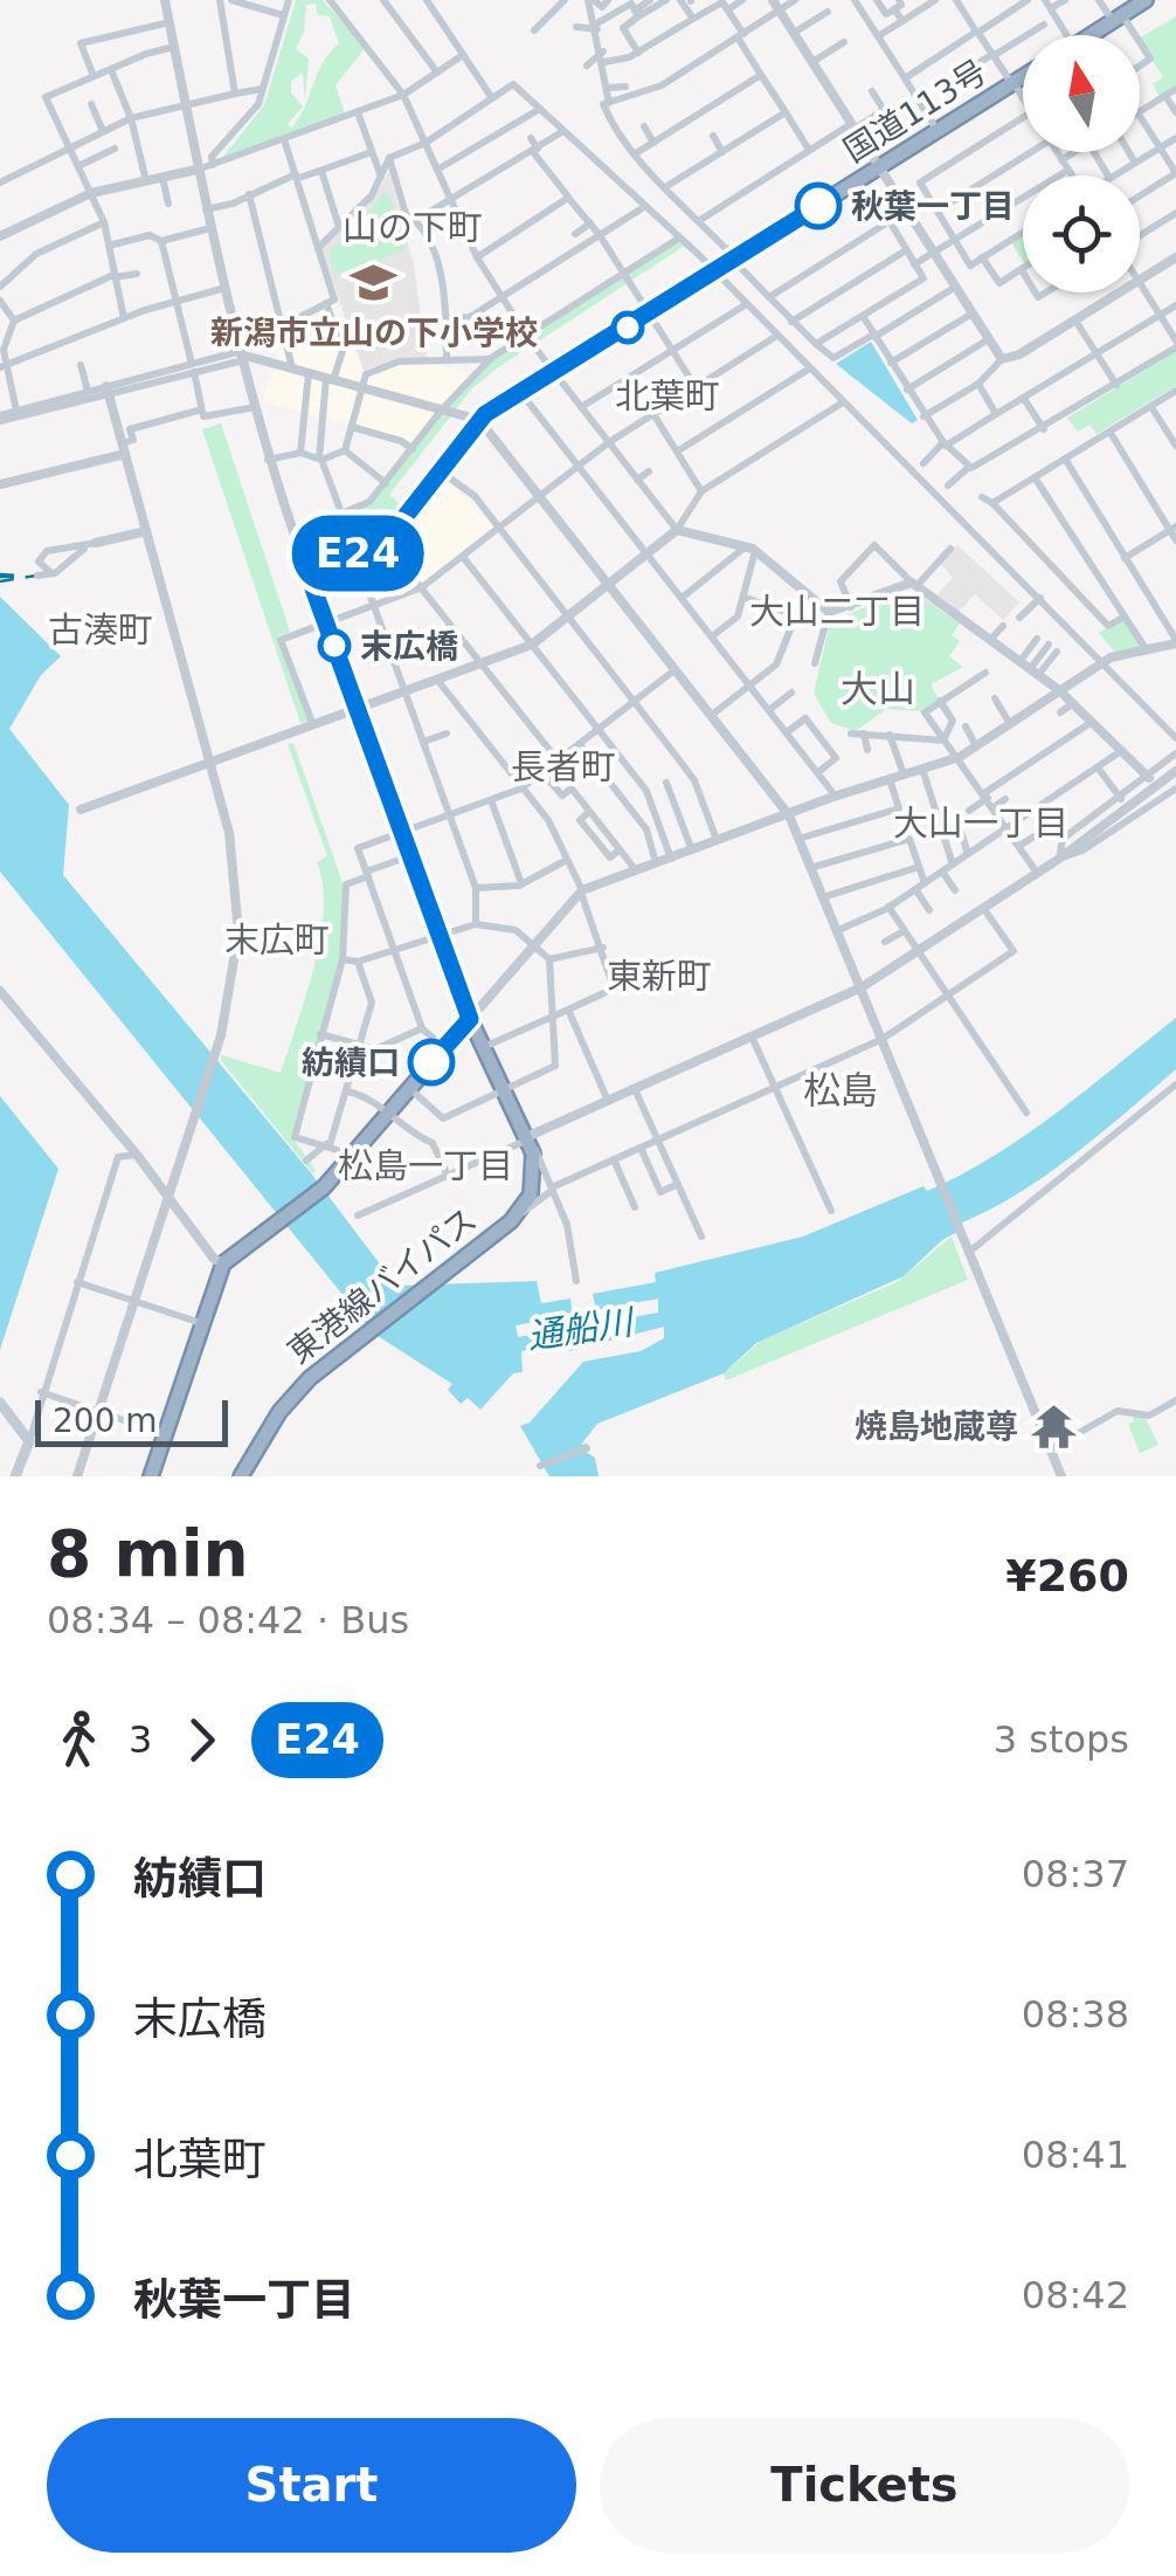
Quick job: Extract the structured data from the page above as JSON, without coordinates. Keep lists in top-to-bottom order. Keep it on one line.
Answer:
{"streets":{"highway":["国道113号","東港線バイパス"]},"districts":["山の下町","北葉町","大山二丁目","古湊町","大山","長者町","大山一丁目","末広町","東新町","松島","松島一丁目"],"water":["通船川"],"places":{"other":["秋葉一丁目","末広橋","紡績口"],"school or university":["新潟市立山の下小学校"],"temple":["焼島地蔵尊"]},"lines":["bus line E24"],"scale_bar":"200 m","north":"top","page":{"on_map":"E24","scale":"200 m","heading":["8 min","08:34 – 08:42 · Bus","¥260"],"legs":["3","E24","3 stops"],"list":[{"name":"紡績口","value":"08:37"},{"name":"末広橋","value":"08:38"},{"name":"北葉町","value":"08:41"},{"name":"秋葉一丁目","value":"08:42"}],"buttons":["Start","Tickets"]}}
